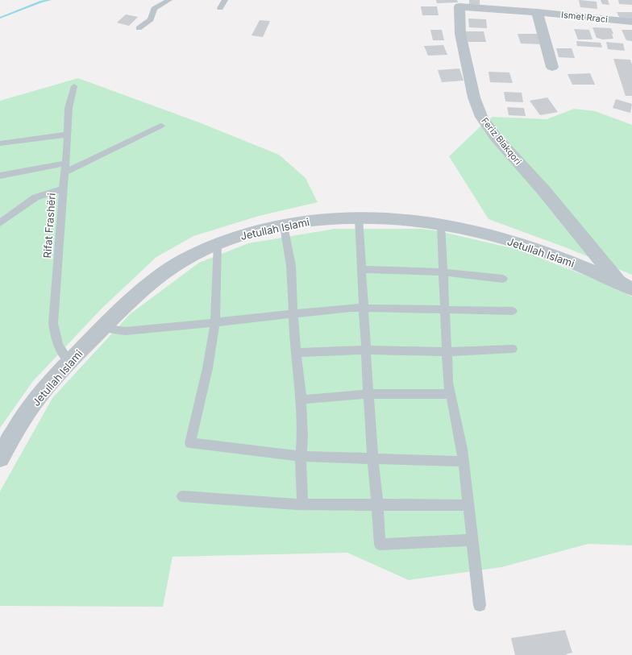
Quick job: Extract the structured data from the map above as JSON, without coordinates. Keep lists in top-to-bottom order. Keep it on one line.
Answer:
{"streets":{"street":["Ismet Rraci","Feriz Blakqori","Jetullah Islami"],"lane":["Rifat Frashëri"]},"crossings":[["Ismet Rraci","Feriz Blakqori"],["Feriz Blakqori","Jetullah Islami"],["Rifat Frashëri","Jetullah Islami"]]}
